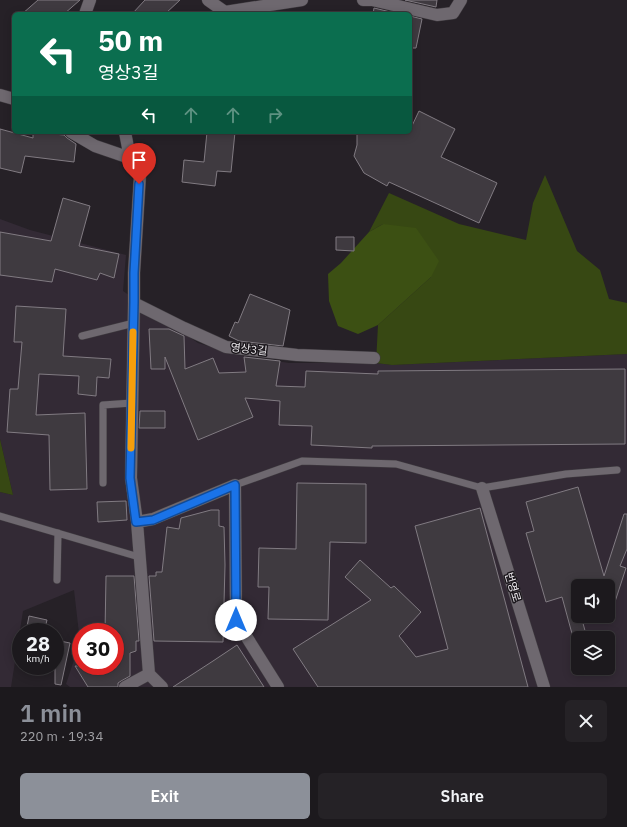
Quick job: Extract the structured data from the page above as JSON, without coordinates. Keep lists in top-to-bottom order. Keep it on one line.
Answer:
{"streets":{"street":["영상3길","번영로"]},"page":{"turn":["50 m","영상3길"],"speed":"28 km/h","limit":"30","heading":["1 min","220 m · 19:34"],"buttons":["Exit","Share"]}}
